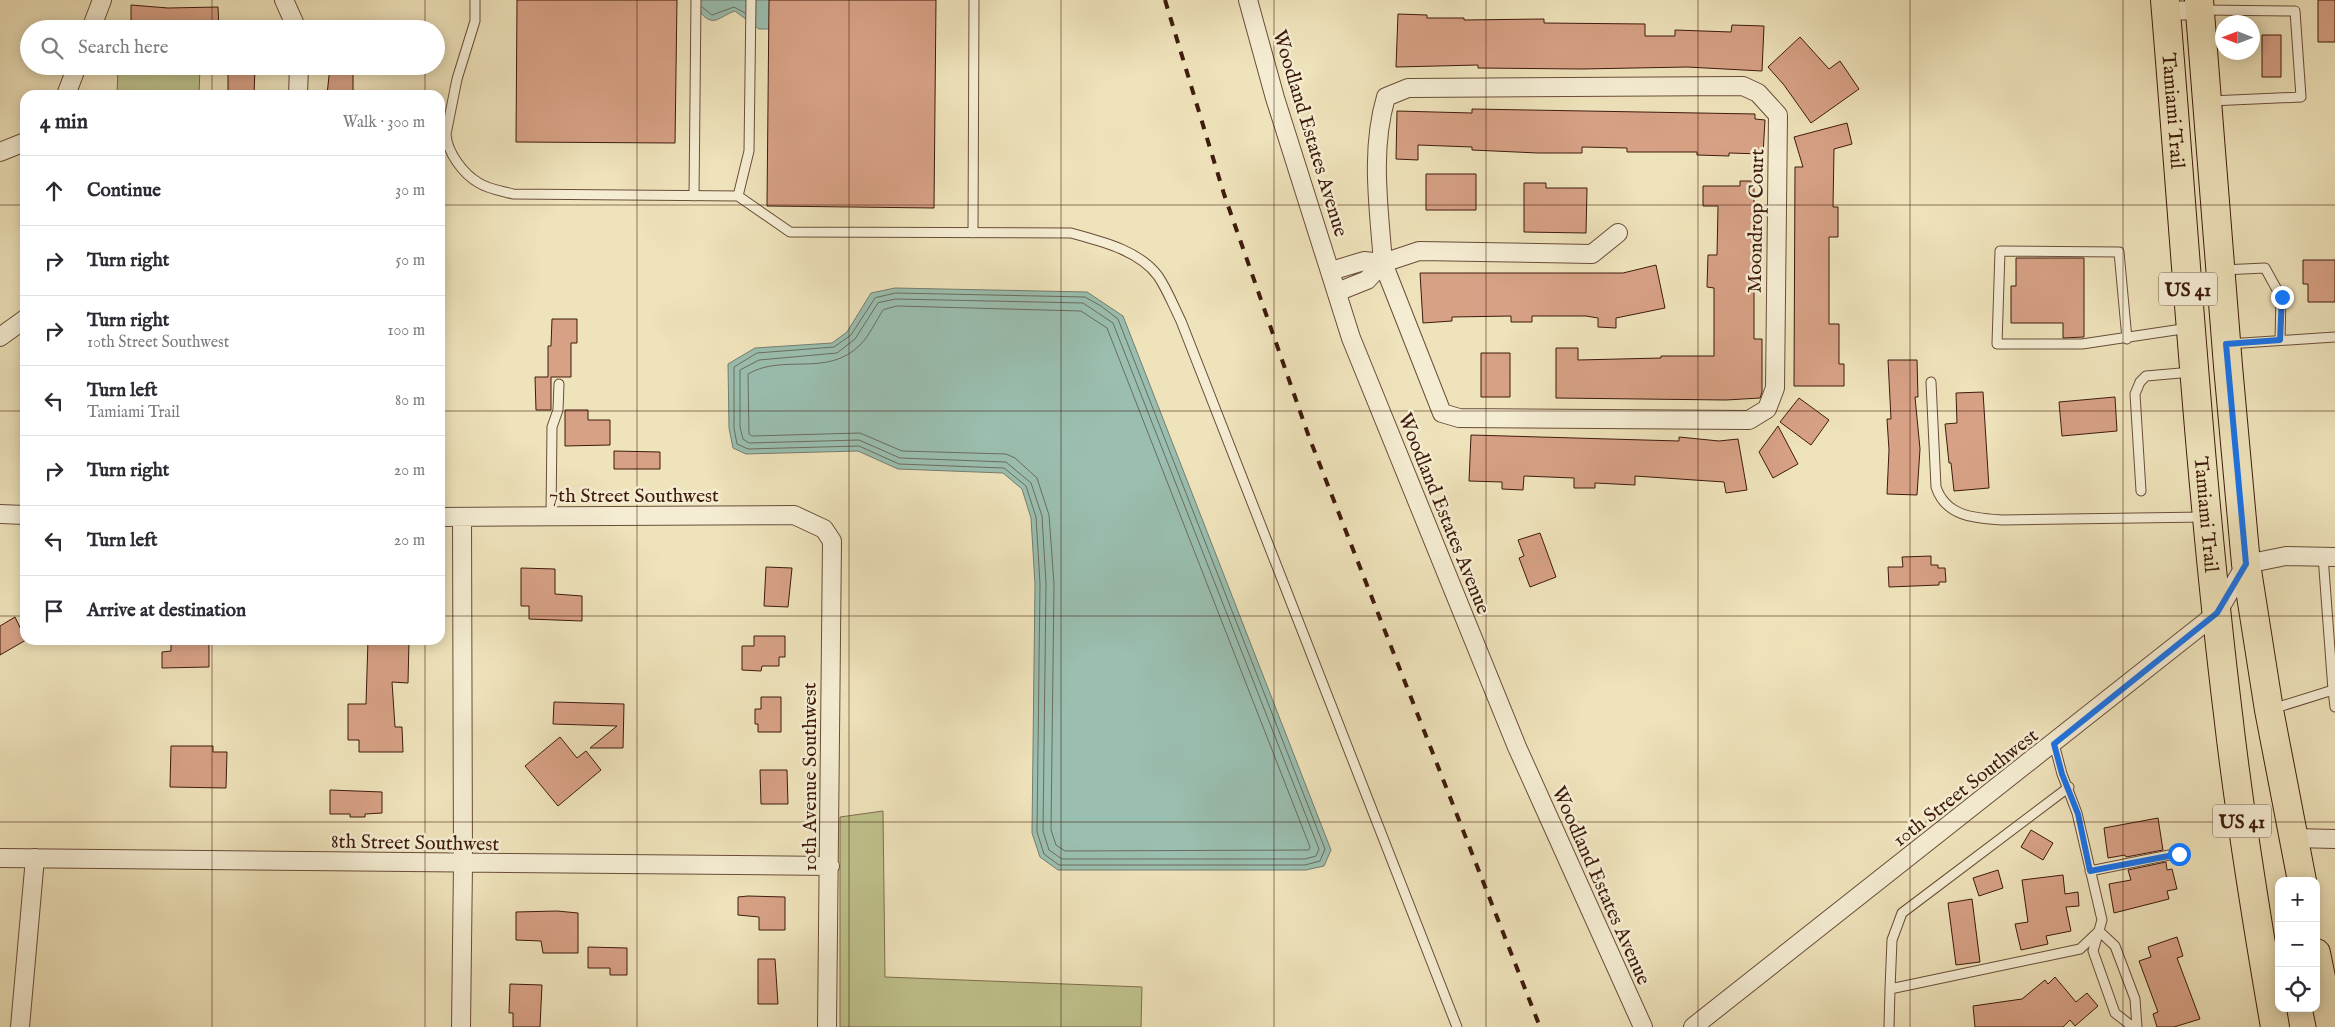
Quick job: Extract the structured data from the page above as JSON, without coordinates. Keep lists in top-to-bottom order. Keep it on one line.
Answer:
{"streets":{"main road":["Tamiami Trail","US 41"],"street":["Woodland Estates Avenue","Moondrop Court","7th Street Southwest","10th Avenue Southwest","10th Street Southwest","8th Street Southwest"]},"crossings":[["Tamiami Trail","10th Street Southwest"],["7th Street Southwest","10th Avenue Southwest"],["10th Avenue Southwest","8th Street Southwest"]],"north":"left","page":{"search":"Search here","heading":["4 min","Walk · 300 m"],"list":[["Continue","30 m"],["Turn right","50 m"],["Turn right","10th Street Southwest","100 m"],["Turn left","Tamiami Trail","80 m"],["Turn right","20 m"],["Turn left","20 m"],"Arrive at destination"],"map_buttons":["+","−"]}}
